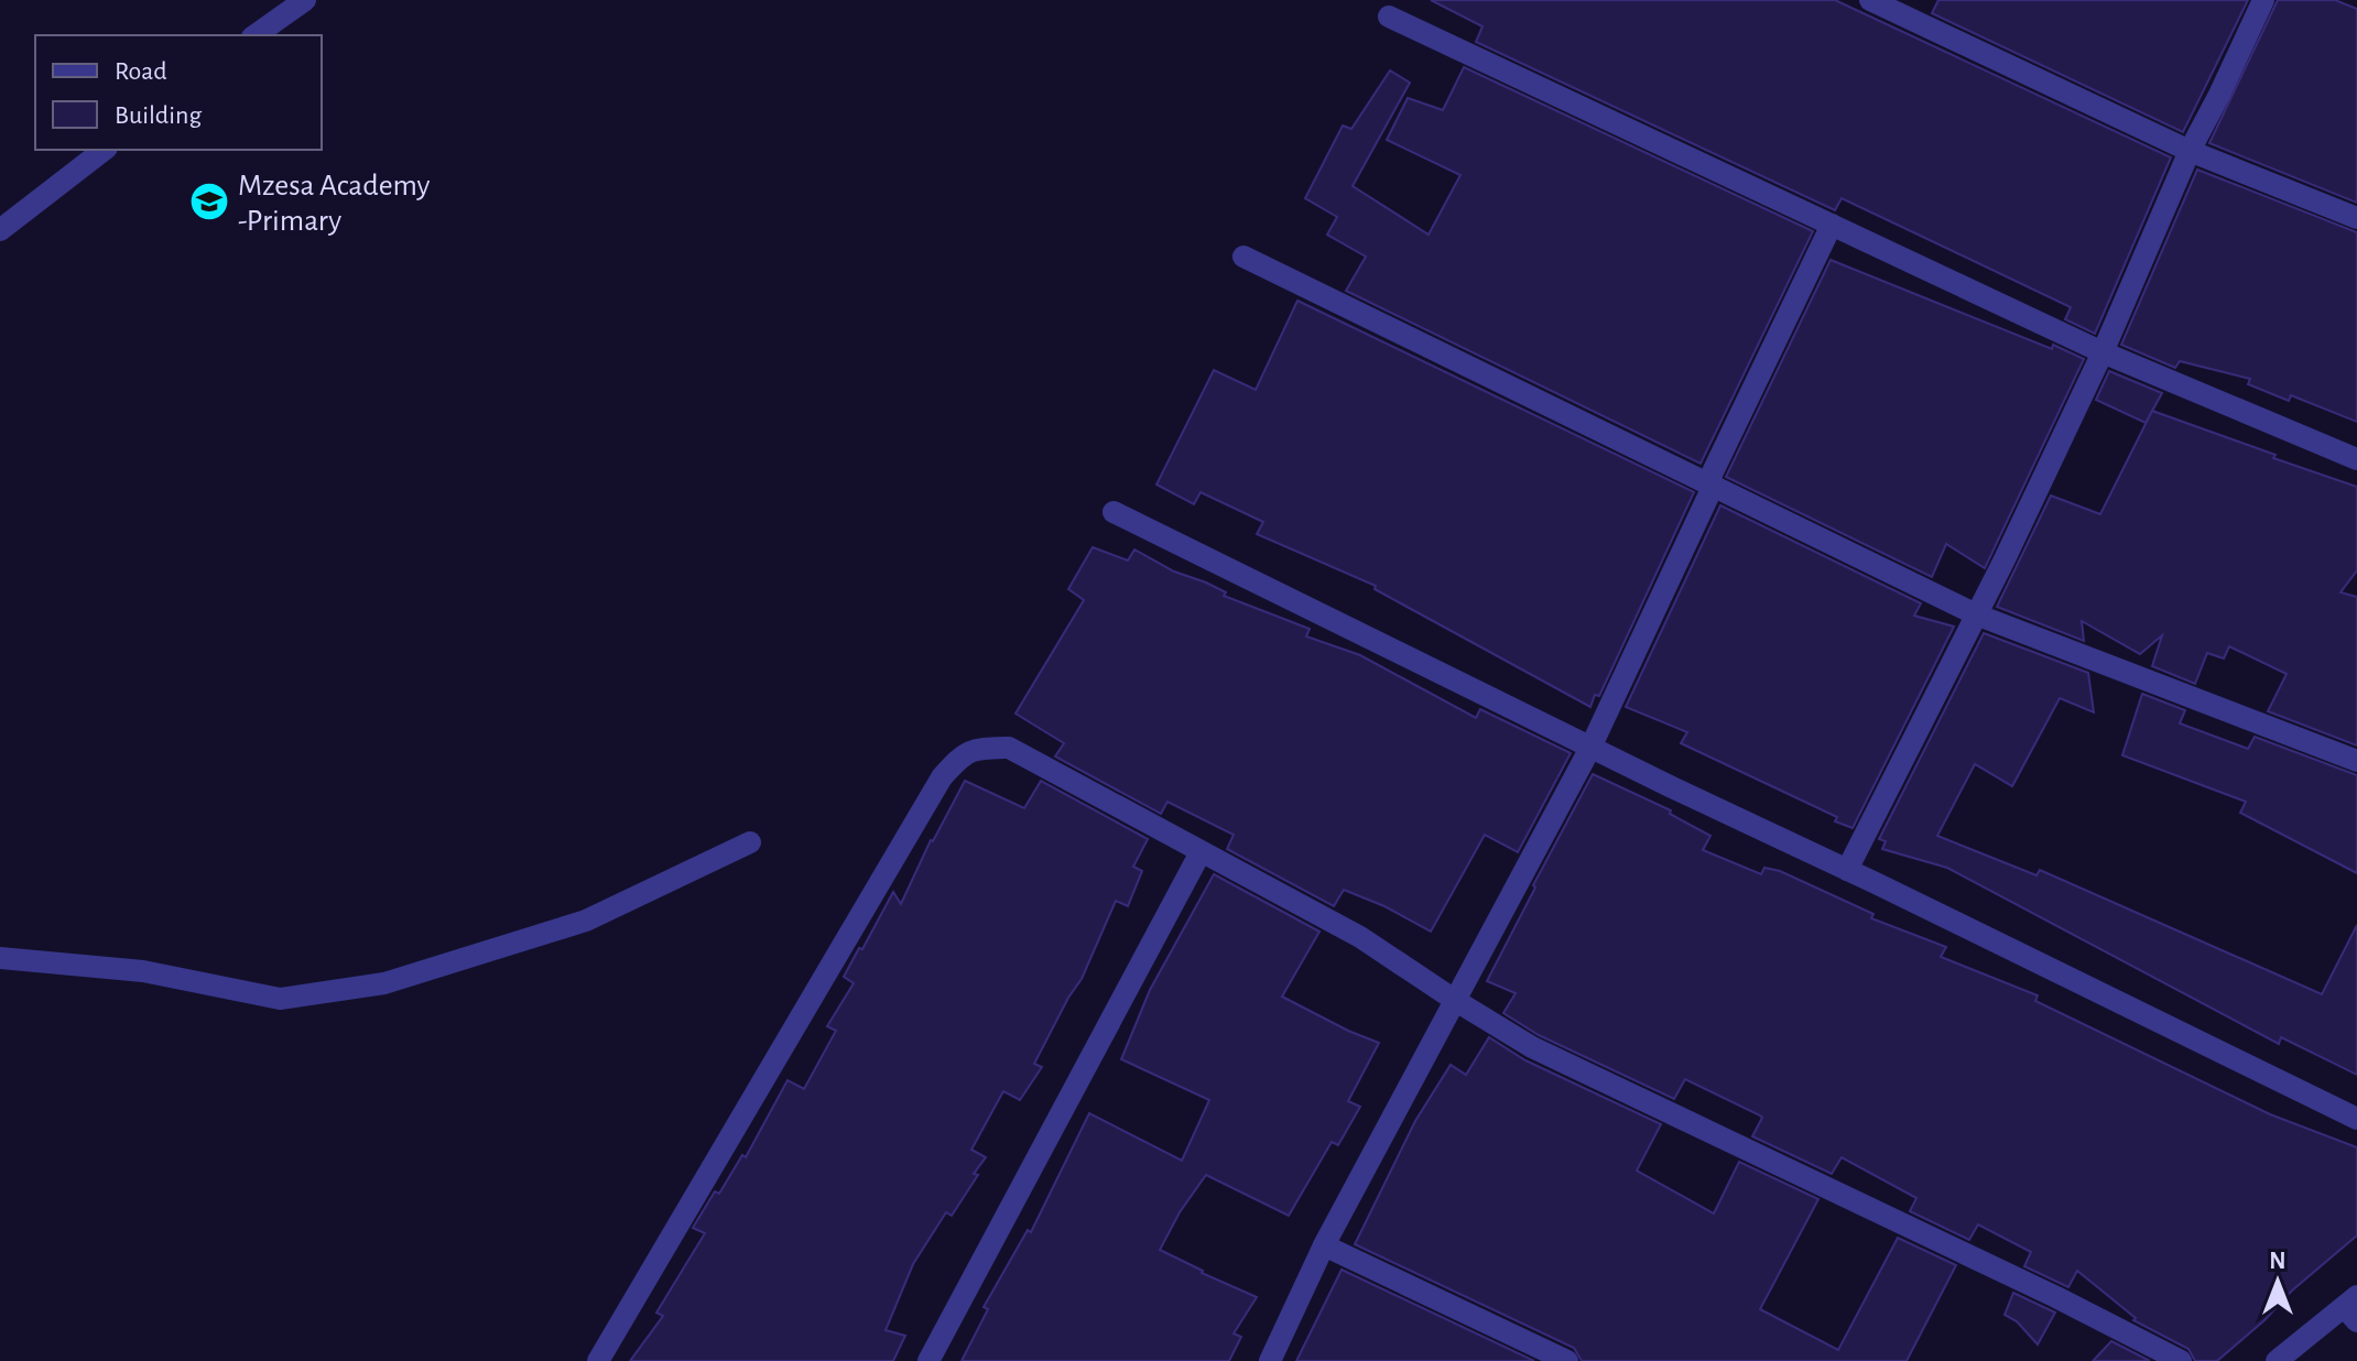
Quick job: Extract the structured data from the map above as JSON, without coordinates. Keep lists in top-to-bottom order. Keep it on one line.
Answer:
{"places":{"school or university":["Mzesa Academy -Primary"]},"legend":["Road","Building"],"north":"top"}
